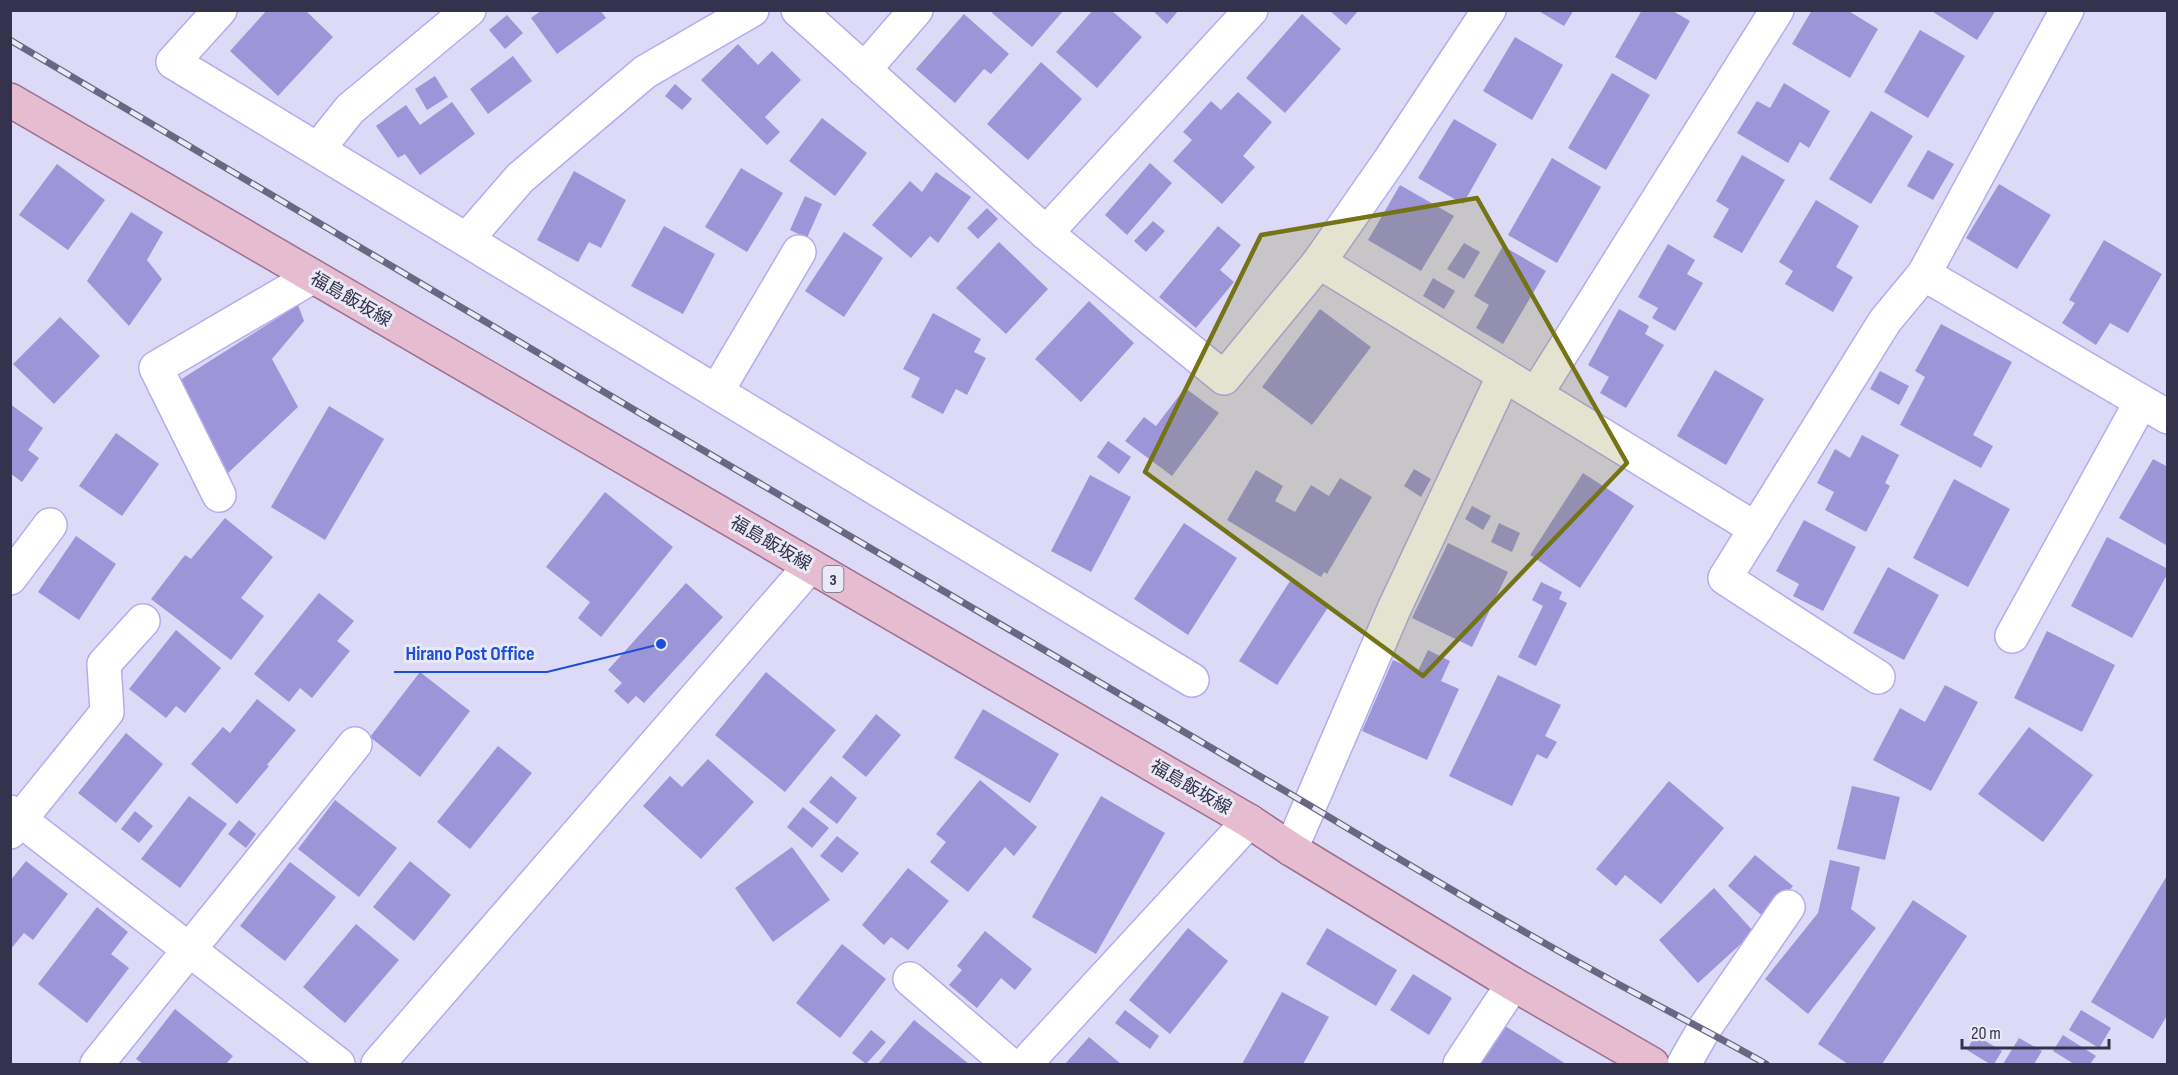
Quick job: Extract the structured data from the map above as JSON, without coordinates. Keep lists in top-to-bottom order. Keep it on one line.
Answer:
{"streets":{"main road":["福島飯坂線","3"]},"places":["Hirano Post Office"],"scale_bar":"20 m"}
